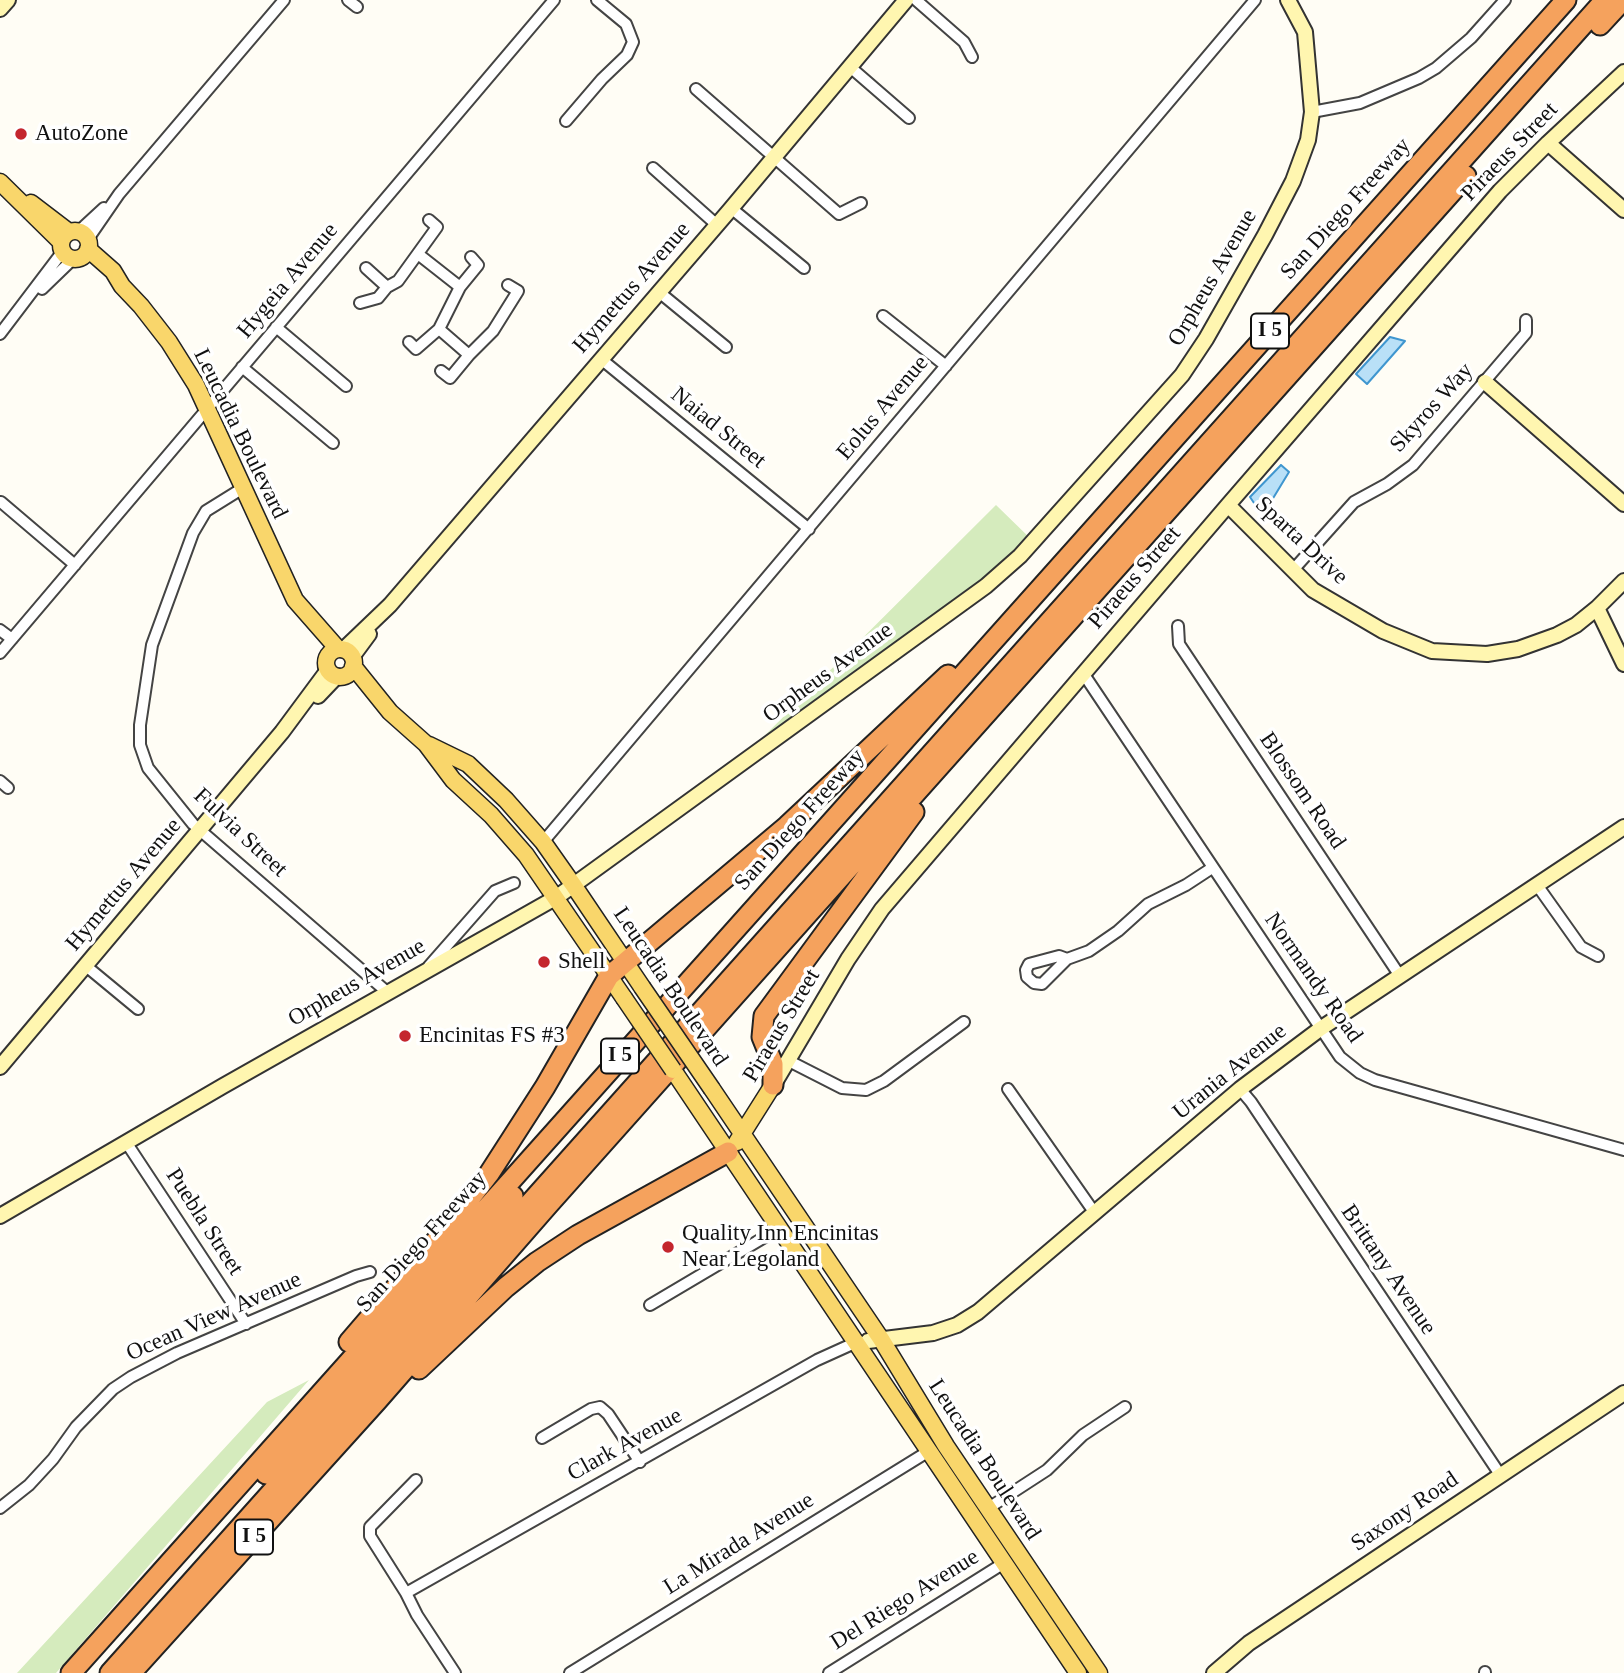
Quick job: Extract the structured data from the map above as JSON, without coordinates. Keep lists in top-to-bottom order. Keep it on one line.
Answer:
{"streets":{"highway":["San Diego Freeway","I 5"],"main road":["Piraeus Street","Leucadia Boulevard"],"street":["Orpheus Avenue","Hygeia Avenue","Hymettus Avenue","Eolus Avenue","Skyros Way","Naiad Street","Sparta Drive","Blossom Road","Fulvia Street","Normandy Road","Urania Avenue","Puebla Street","Brittany Avenue","Ocean View Avenue","Clark Avenue","Saxony Road","La Mirada Avenue","Del Riego Avenue"]},"crossings":[["Piraeus Street","Leucadia Boulevard"],["Piraeus Street","Sparta Drive"],["Piraeus Street","Normandy Road"],["Orpheus Avenue","Leucadia Boulevard"],["Orpheus Avenue","Fulvia Street"],["Orpheus Avenue","Puebla Street"],["Hygeia Avenue","Leucadia Boulevard"],["Hymettus Avenue","Naiad Street"],["Hymettus Avenue","Leucadia Boulevard"],["Hymettus Avenue","Fulvia Street"],["Eolus Avenue","Naiad Street"],["Eolus Avenue","Leucadia Boulevard"],["Skyros Way","Sparta Drive"],["Leucadia Boulevard","Fulvia Street"],["Leucadia Boulevard","Urania Avenue"],["Leucadia Boulevard","Clark Avenue"],["Leucadia Boulevard","La Mirada Avenue"],["Leucadia Boulevard","Del Riego Avenue"],["Blossom Road","Urania Avenue"],["Normandy Road","Urania Avenue"],["Urania Avenue","Brittany Avenue"],["Urania Avenue","Clark Avenue"],["Puebla Street","Ocean View Avenue"],["Brittany Avenue","Saxony Road"]],"places":["AutoZone","Shell","Encinitas FS #3","Quality Inn Encinitas Near Legoland"]}
